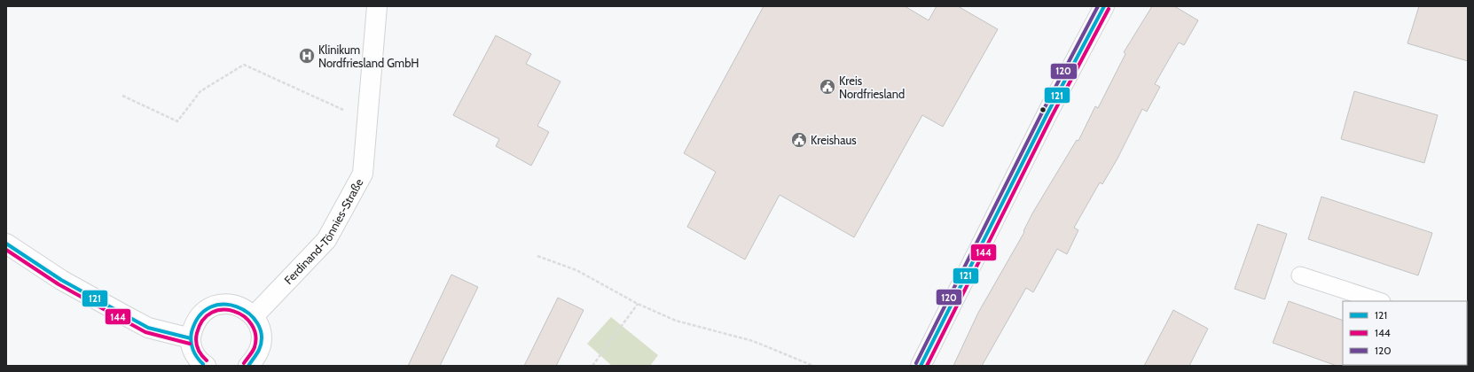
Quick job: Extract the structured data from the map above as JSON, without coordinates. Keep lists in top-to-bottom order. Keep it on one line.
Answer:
{"streets":{"street":["Ferdinand-Tönnies-Straße"]},"places":{"hospital":["Klinikum Nordfriesland GmbH"],"public building":["Kreis Nordfriesland","Kreishaus"]},"lines":["transit line 121","transit line 120","transit line 144"],"legend":["121","144","120"]}
